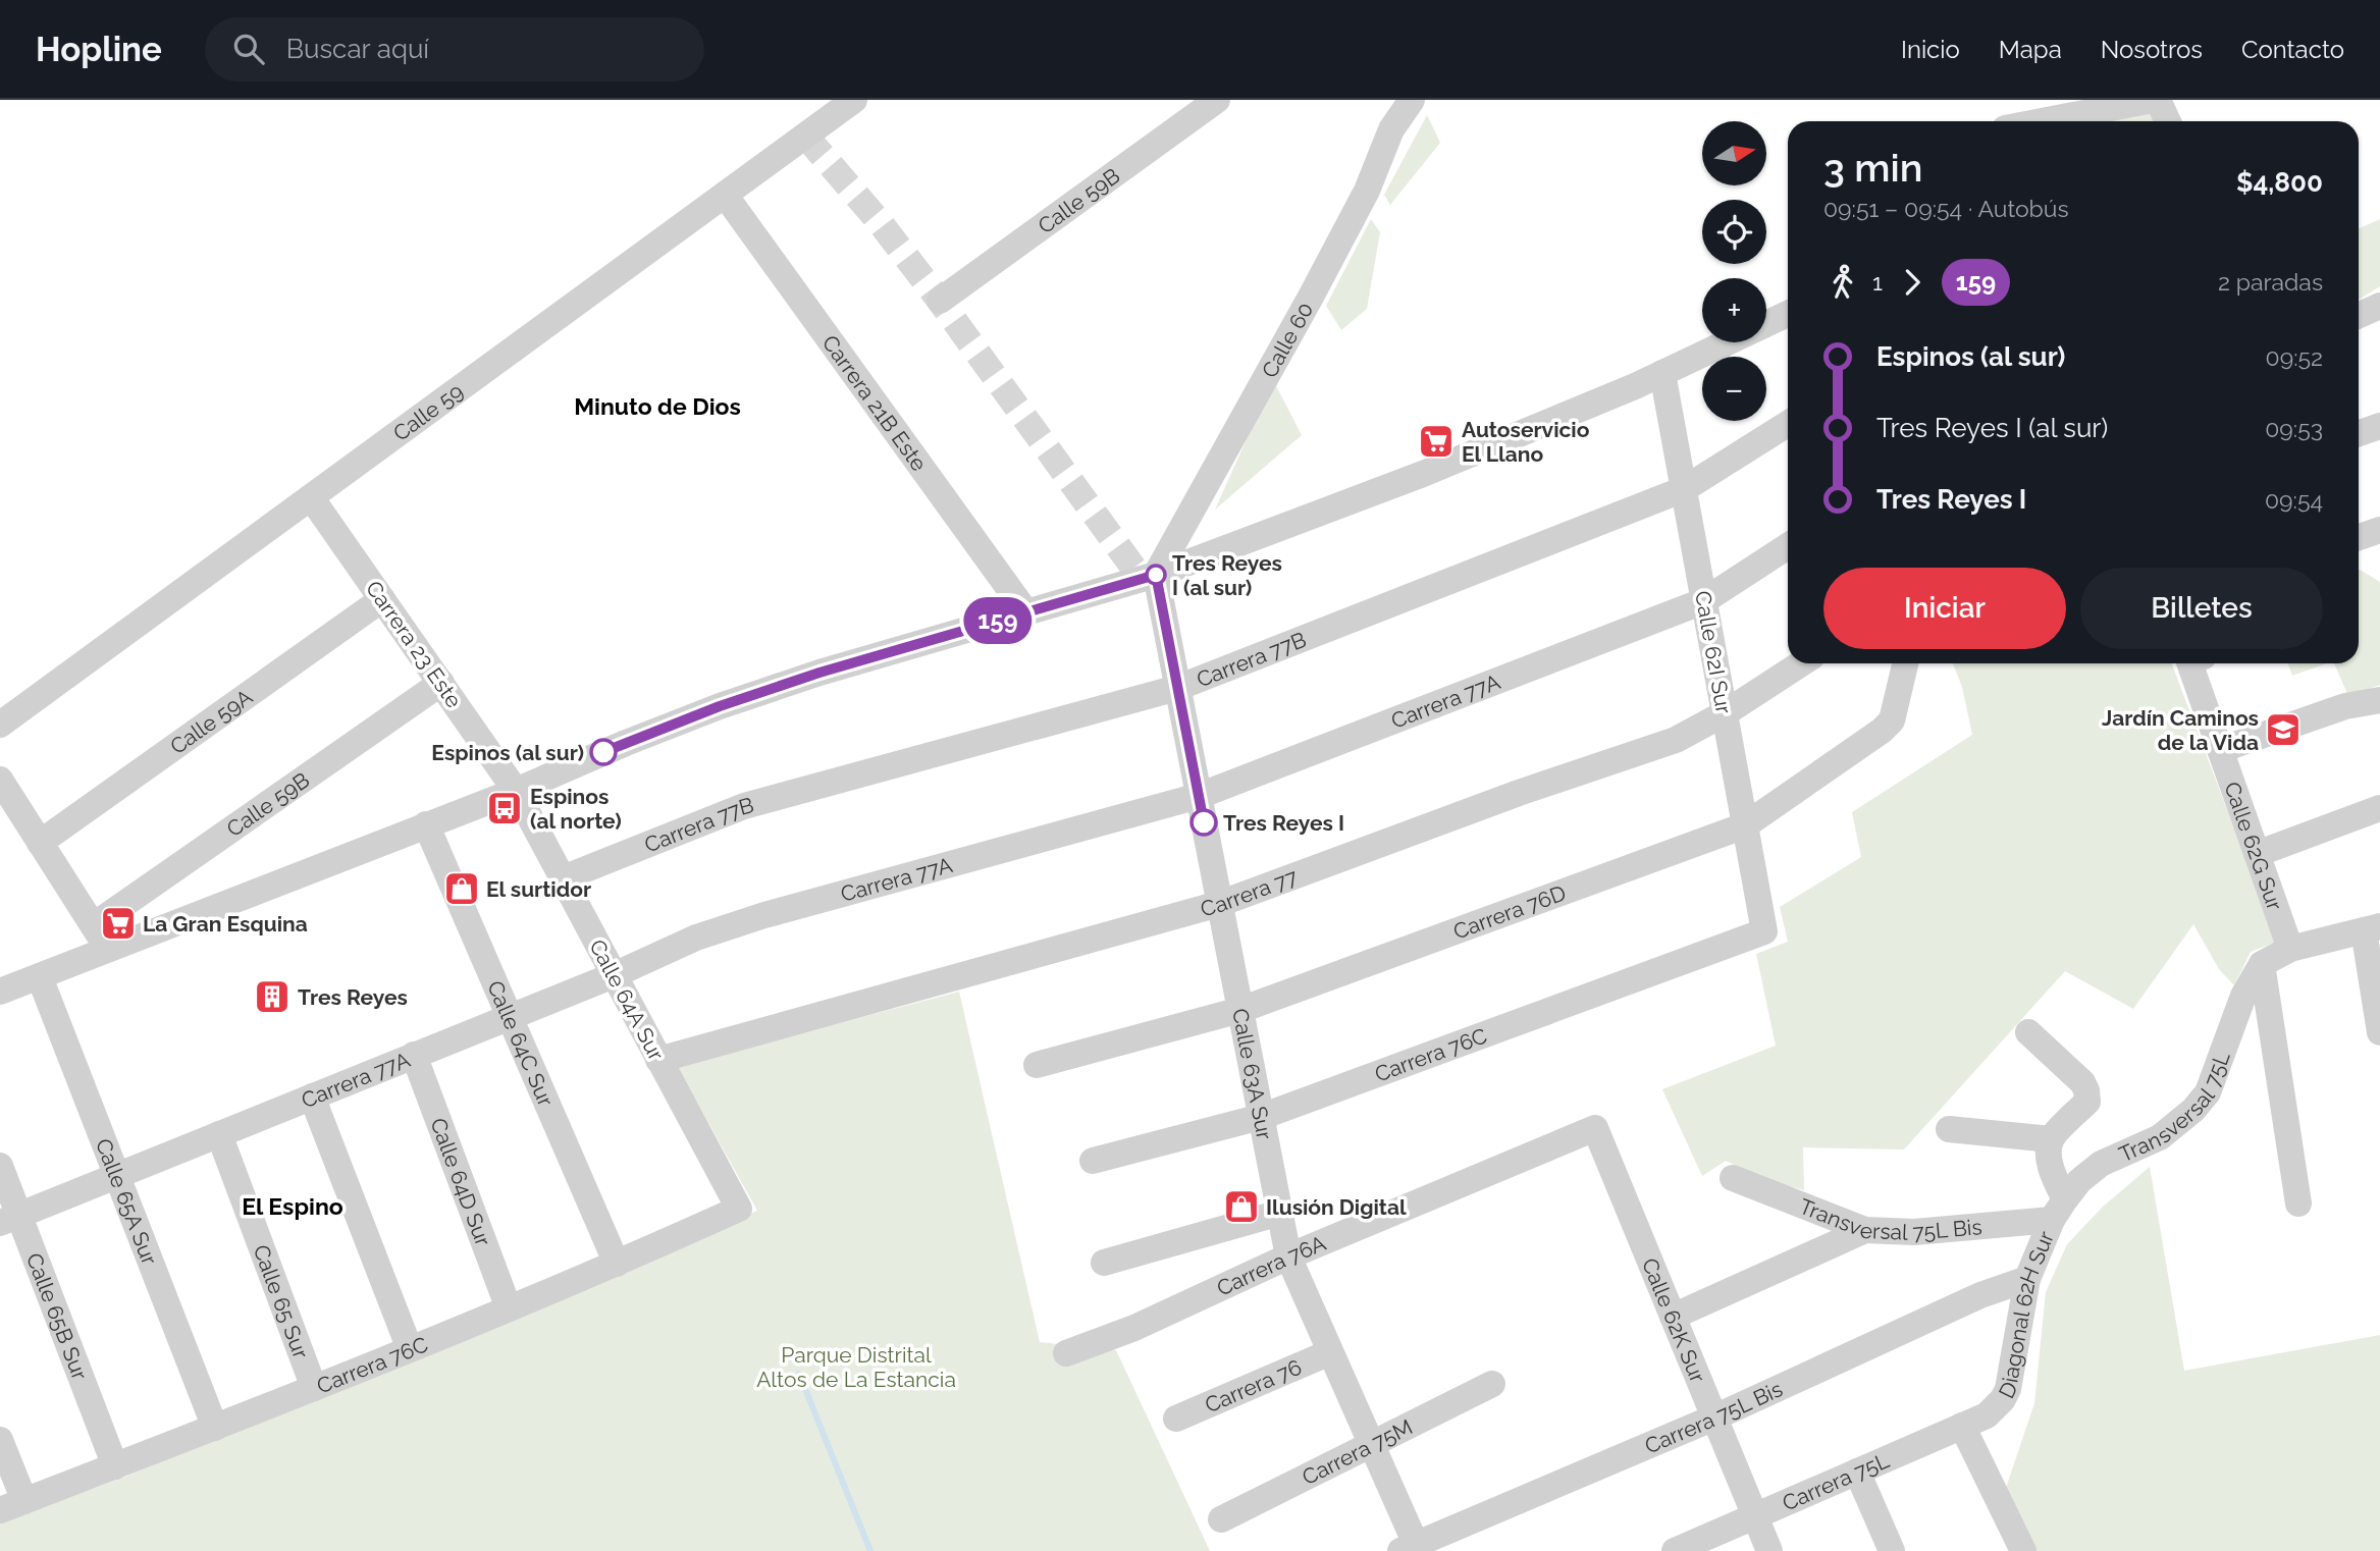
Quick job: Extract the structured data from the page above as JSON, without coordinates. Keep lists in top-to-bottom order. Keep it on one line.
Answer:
{"streets":{"street":["Calle 59B","Calle 60","Carrera 21B Este","Calle 59","Carrera 23 Este","Calle 62I Sur","Carrera 77B","Carrera 77A","Calle 59A","Calle 62G Sur","Carrera 77","Carrera 76D","Calle 64A Sur","Calle 64C Sur","Carrera 76C","Calle 63A Sur","Transversal 75L","Calle 64D Sur","Calle 65A Sur","Transversal 75L Bis","Carrera 76A","Calle 65 Sur","Diagonal 62H Sur","Calle 65B Sur","Calle 62K Sur","Carrera 76","Carrera 75L Bis","Carrera 75M","Carrera 75L"]},"crossings":[["Calle 59B","Carrera 23 Este"],["Calle 60","Calle 63A Sur"],["Carrera 21B Este","Calle 59"],["Calle 59","Carrera 23 Este"],["Carrera 23 Este","Calle 59A"],["Carrera 23 Este","Calle 64A Sur"],["Calle 62I Sur","Carrera 77B"],["Calle 62I Sur","Carrera 77A"],["Calle 62I Sur","Carrera 77"],["Calle 62I Sur","Carrera 76D"],["Calle 62I Sur","Carrera 76C"],["Carrera 77B","Calle 64A Sur"],["Carrera 77B","Calle 63A Sur"],["Carrera 77A","Calle 64A Sur"],["Carrera 77A","Calle 64C Sur"],["Carrera 77A","Calle 63A Sur"],["Carrera 77A","Calle 64D Sur"],["Carrera 77A","Calle 65A Sur"],["Carrera 77A","Calle 65 Sur"],["Carrera 77A","Calle 65B Sur"],["Carrera 77","Calle 64A Sur"],["Carrera 77","Calle 63A Sur"],["Carrera 76D","Calle 63A Sur"],["Calle 64A Sur","Carrera 76C"],["Calle 64C Sur","Carrera 76C"],["Carrera 76C","Calle 63A Sur"],["Carrera 76C","Calle 64D Sur"],["Carrera 76C","Calle 65A Sur"],["Carrera 76C","Calle 65 Sur"],["Carrera 76C","Calle 65B Sur"],["Calle 63A Sur","Carrera 76A"],["Calle 63A Sur","Carrera 76"],["Calle 63A Sur","Carrera 75L Bis"],["Calle 63A Sur","Carrera 75M"],["Transversal 75L","Transversal 75L Bis"],["Transversal 75L","Diagonal 62H Sur"],["Transversal 75L Bis","Diagonal 62H Sur"],["Carrera 76A","Calle 62K Sur"],["Diagonal 62H Sur","Carrera 75L Bis"],["Diagonal 62H Sur","Carrera 75L"],["Calle 62K Sur","Carrera 75L Bis"],["Calle 62K Sur","Carrera 75L"]],"districts":["Minuto de Dios","El Espino"],"parks":["Parque Distrital Altos de La Estancia"],"places":{"supermarket":["Autoservicio El Llano","La Gran Esquina"],"other":["Tres Reyes I (al sur)","Espinos (al sur)","Tres Reyes I"],"school or university":["Jardín Caminos de la Vida"],"bus stop":["Espinos (al norte)"],"shop":["El surtidor","Ilusión Digital"],"building":["Tres Reyes"]},"lines":["bus line 159"],"north":"right","page":{"header":"Hopline","search":"Buscar aquí","nav":["Inicio","Mapa","Nosotros","Contacto"],"on_map":"159","map_buttons":["+","−"],"heading":["3 min","09:51 – 09:54 · Autobús","$4,800"],"legs":["1","159","2 paradas"],"list":[{"name":"Espinos (al sur)","value":"09:52"},{"name":"Tres Reyes I (al sur)","value":"09:53"},{"name":"Tres Reyes I","value":"09:54"}],"buttons":["Iniciar","Billetes"]}}
